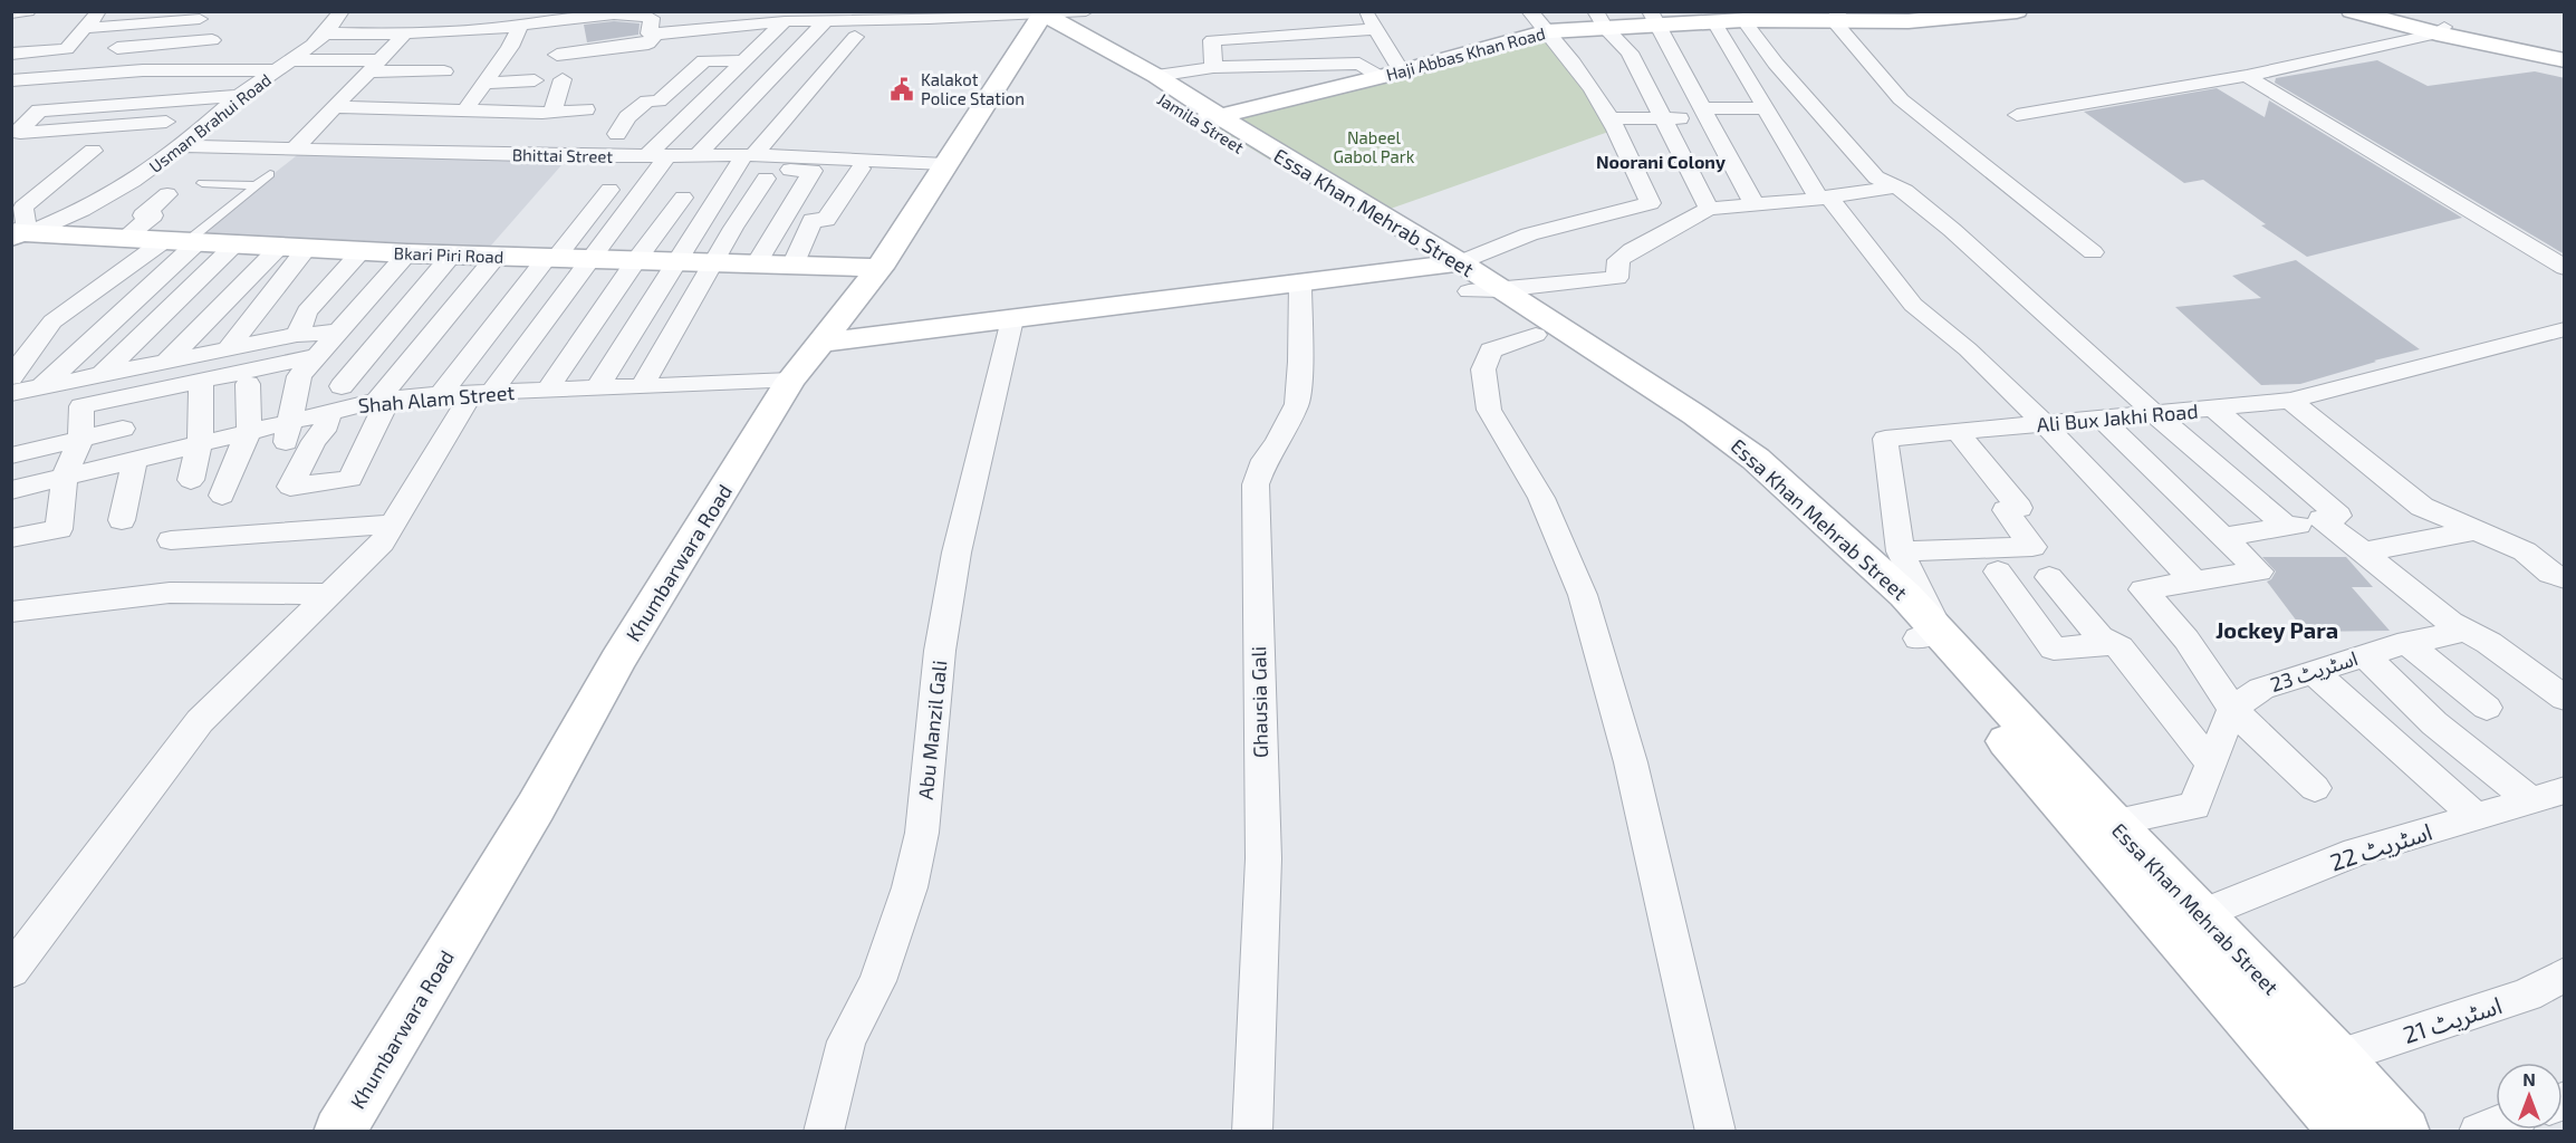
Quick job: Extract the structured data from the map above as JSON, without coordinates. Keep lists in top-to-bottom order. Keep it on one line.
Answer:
{"streets":{"main road":["Haji Abbas Khan Road","Jamila Street","Essa Khan Mehrab Street","Bkari Piri Road","Khumbarwara Road"],"street":["Usman Brahui Road","Bhittai Street","Shah Alam Street","Ali Bux Jakhi Road","اسٹریٹ 23","Ghausia Gali","Abu Manzil Gali","اسٹریٹ 22","اسٹریٹ 21"]},"crossings":[["Haji Abbas Khan Road","Jamila Street"],["Haji Abbas Khan Road","Essa Khan Mehrab Street"],["Usman Brahui Road","Bhittai Street"],["Usman Brahui Road","Bkari Piri Road"],["Jamila Street","Essa Khan Mehrab Street"],["Jamila Street","Khumbarwara Road"],["Bhittai Street","Khumbarwara Road"],["Essa Khan Mehrab Street","Ali Bux Jakhi Road"],["Essa Khan Mehrab Street","Khumbarwara Road"],["Essa Khan Mehrab Street","اسٹریٹ 22"],["Essa Khan Mehrab Street","اسٹریٹ 21"],["Bkari Piri Road","Khumbarwara Road"],["Shah Alam Street","Khumbarwara Road"]],"districts":["Noorani Colony","Jockey Para"],"parks":["Nabeel Gabol Park"],"places":{"public building":["Kalakot Police Station"]},"north":"top"}
